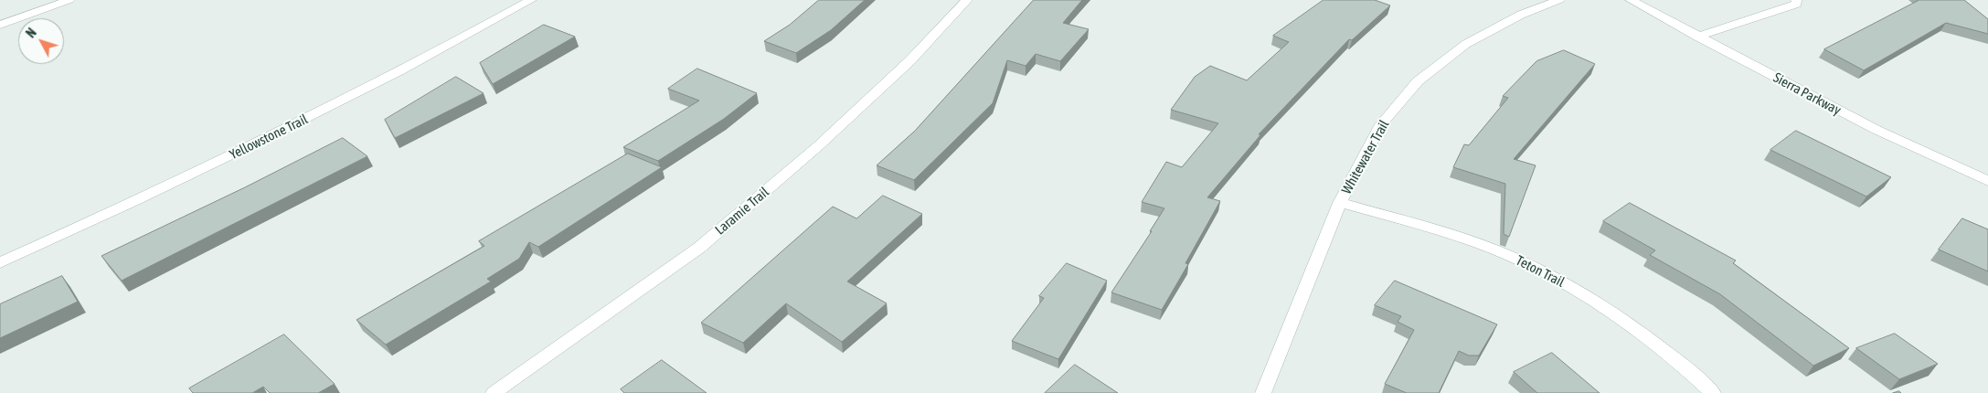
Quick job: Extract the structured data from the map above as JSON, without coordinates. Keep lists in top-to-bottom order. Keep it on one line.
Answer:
{"streets":{"street":["Sierra Parkway","Yellowstone Trail","Whitewater Trail","Laramie Trail","Teton Trail"]},"crossings":[["Whitewater Trail","Teton Trail"]],"north":"top left"}
